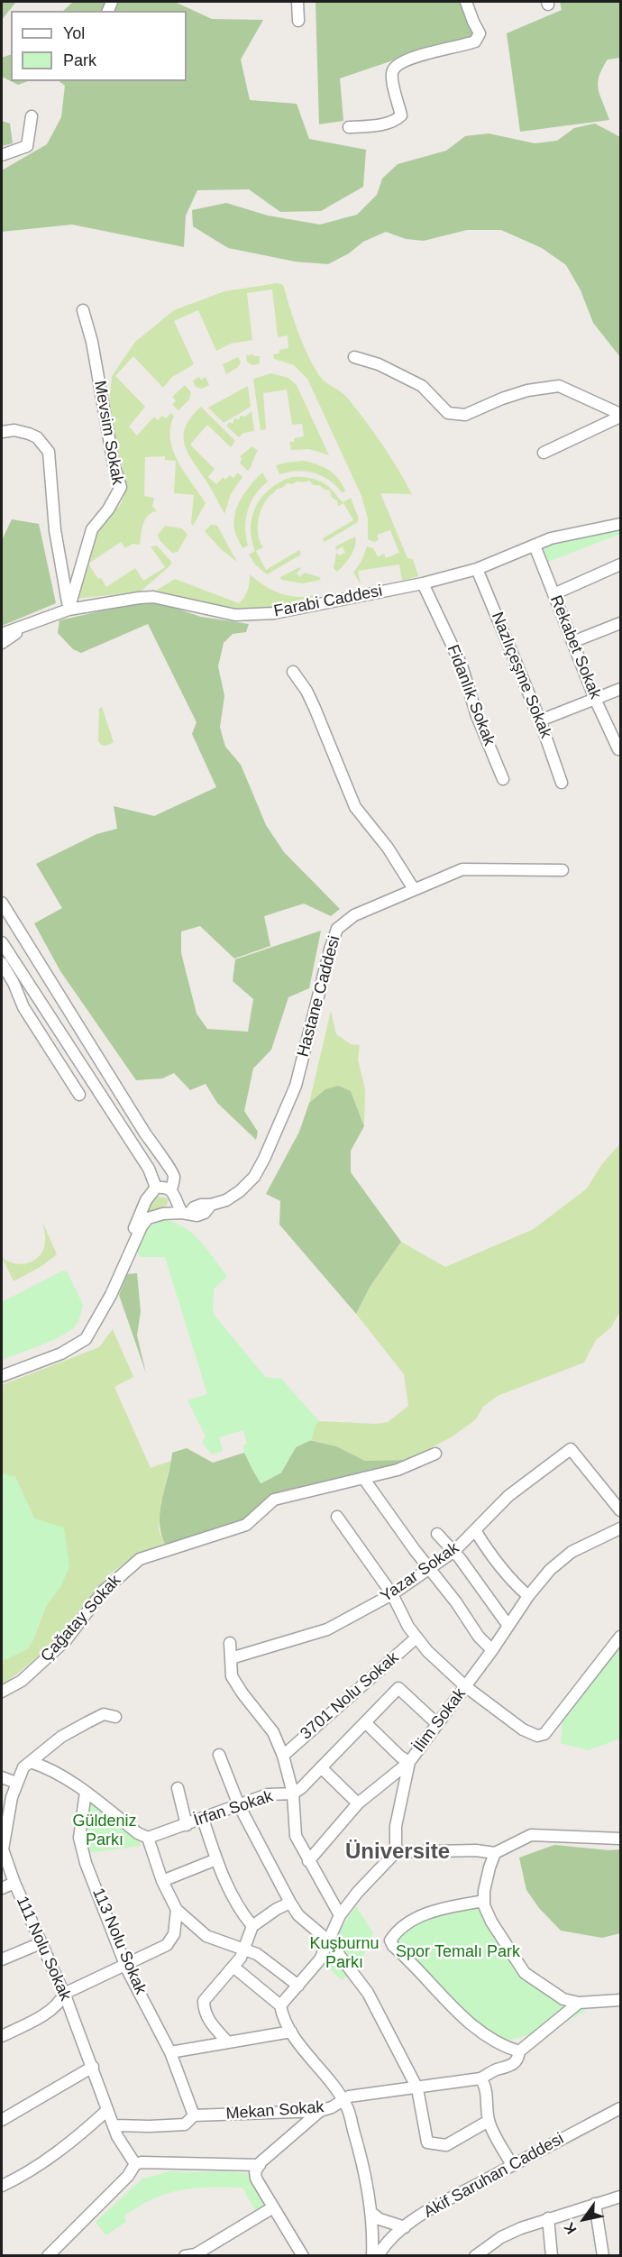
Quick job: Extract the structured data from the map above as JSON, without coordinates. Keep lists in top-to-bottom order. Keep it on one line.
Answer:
{"streets":{"street":["Mevsim Sokak","Farabi Caddesi","Rekabet Sokak","Nazlıçeşme Sokak","Fidanlık Sokak","Hastane Caddesi","Yazar Sokak","Çağatay Sokak","3701 Nolu Sokak","İlim Sokak","İrfan Sokak","113 Nolu Sokak","111 Nolu Sokak","Mekan Sokak","Akif Saruhan Caddesi"]},"crossings":[["Mevsim Sokak","Farabi Caddesi"],["Farabi Caddesi","Rekabet Sokak"],["Farabi Caddesi","Nazlıçeşme Sokak"],["Farabi Caddesi","Fidanlık Sokak"],["İlim Sokak","İrfan Sokak"],["113 Nolu Sokak","Mekan Sokak"]],"districts":["Üniversite"],"parks":["Güldeniz Parkı","Kuşburnu Parkı","Spor Temalı Park"],"legend":["Yol","Park"],"north":"bottom left"}
